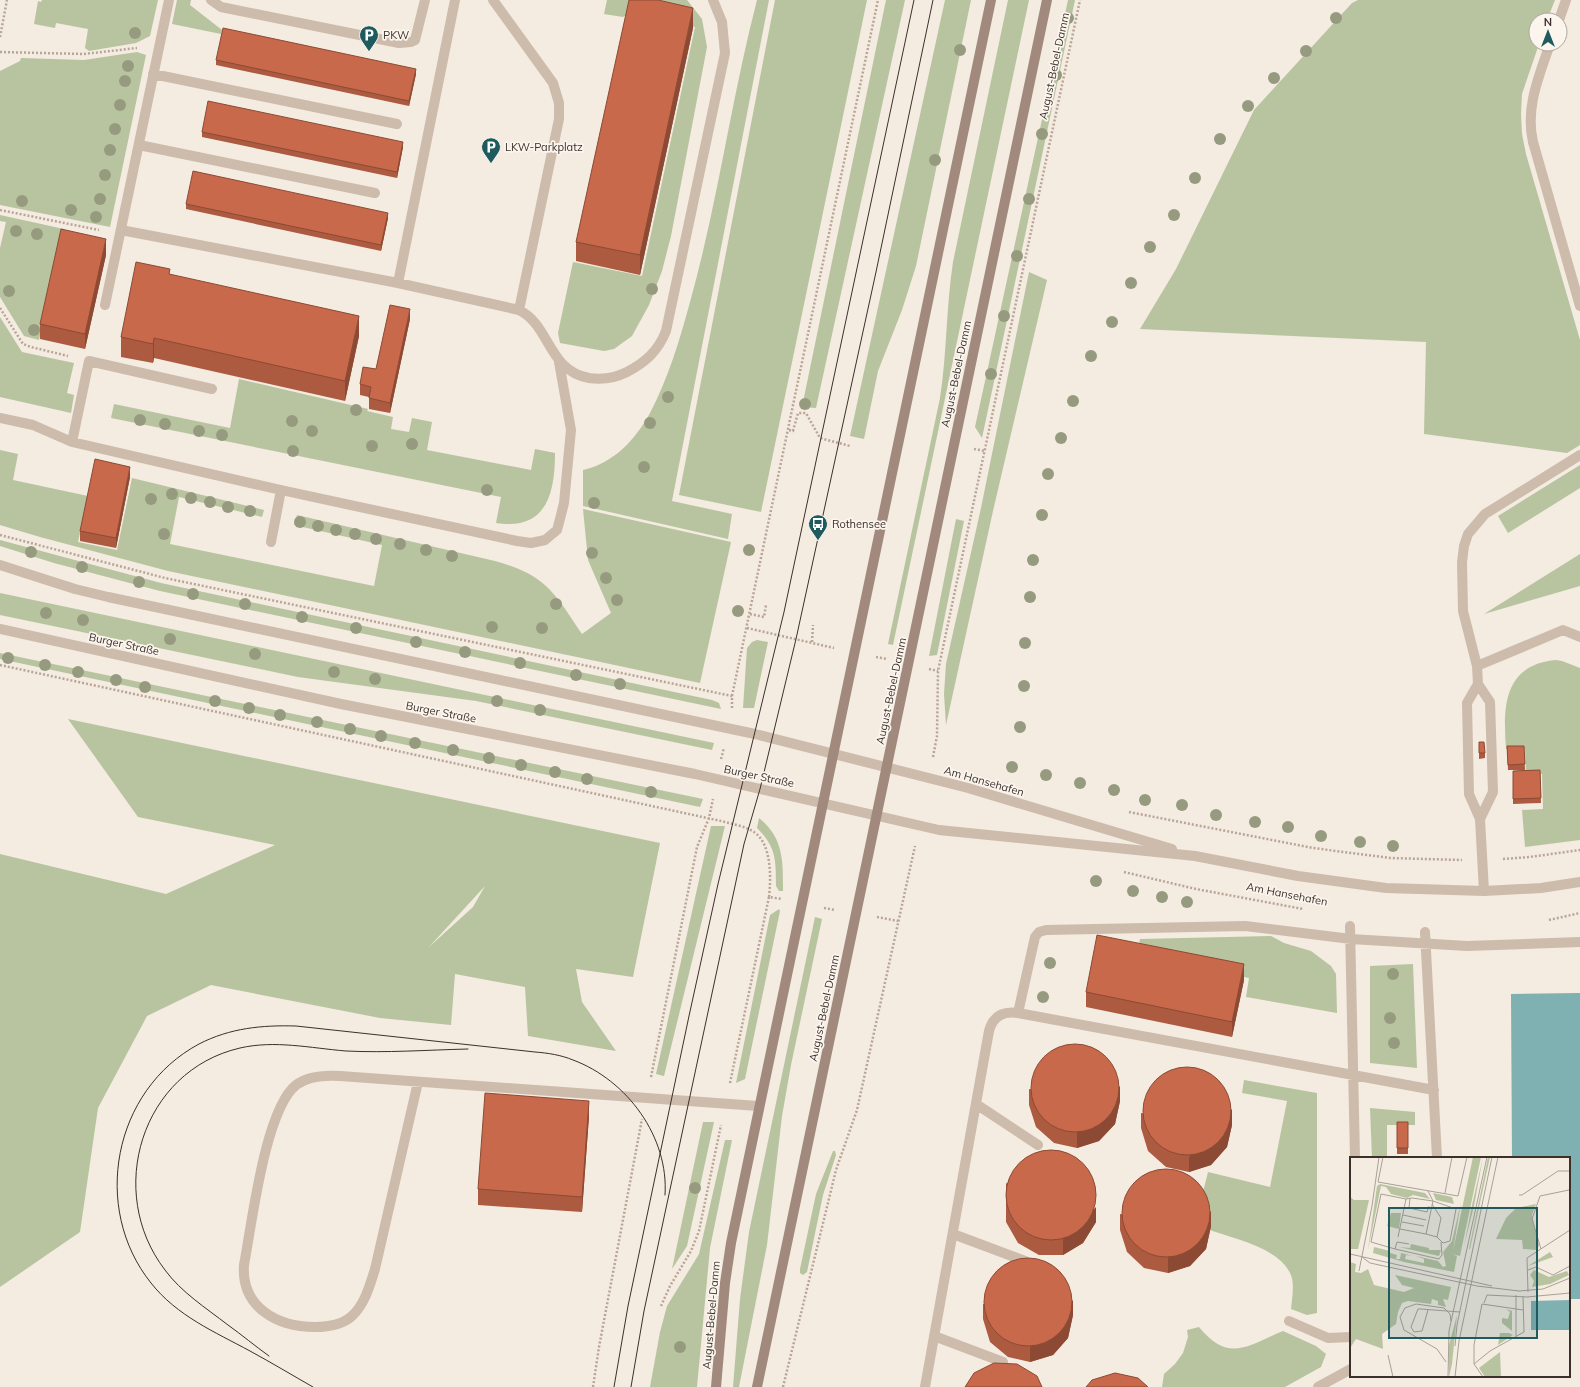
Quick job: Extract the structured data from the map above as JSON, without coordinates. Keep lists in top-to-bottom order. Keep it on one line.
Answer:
{"streets":{"main road":["August-Bebel-Damm"],"street":["Burger Straße","Am Hansehafen"]},"crossings":[["August-Bebel-Damm","Burger Straße"],["August-Bebel-Damm","Am Hansehafen"],["Burger Straße","Am Hansehafen"]],"places":{"parking":["PKW","LKW-Parkplatz"],"bus stop":["Rothensee"]},"north":"top"}
